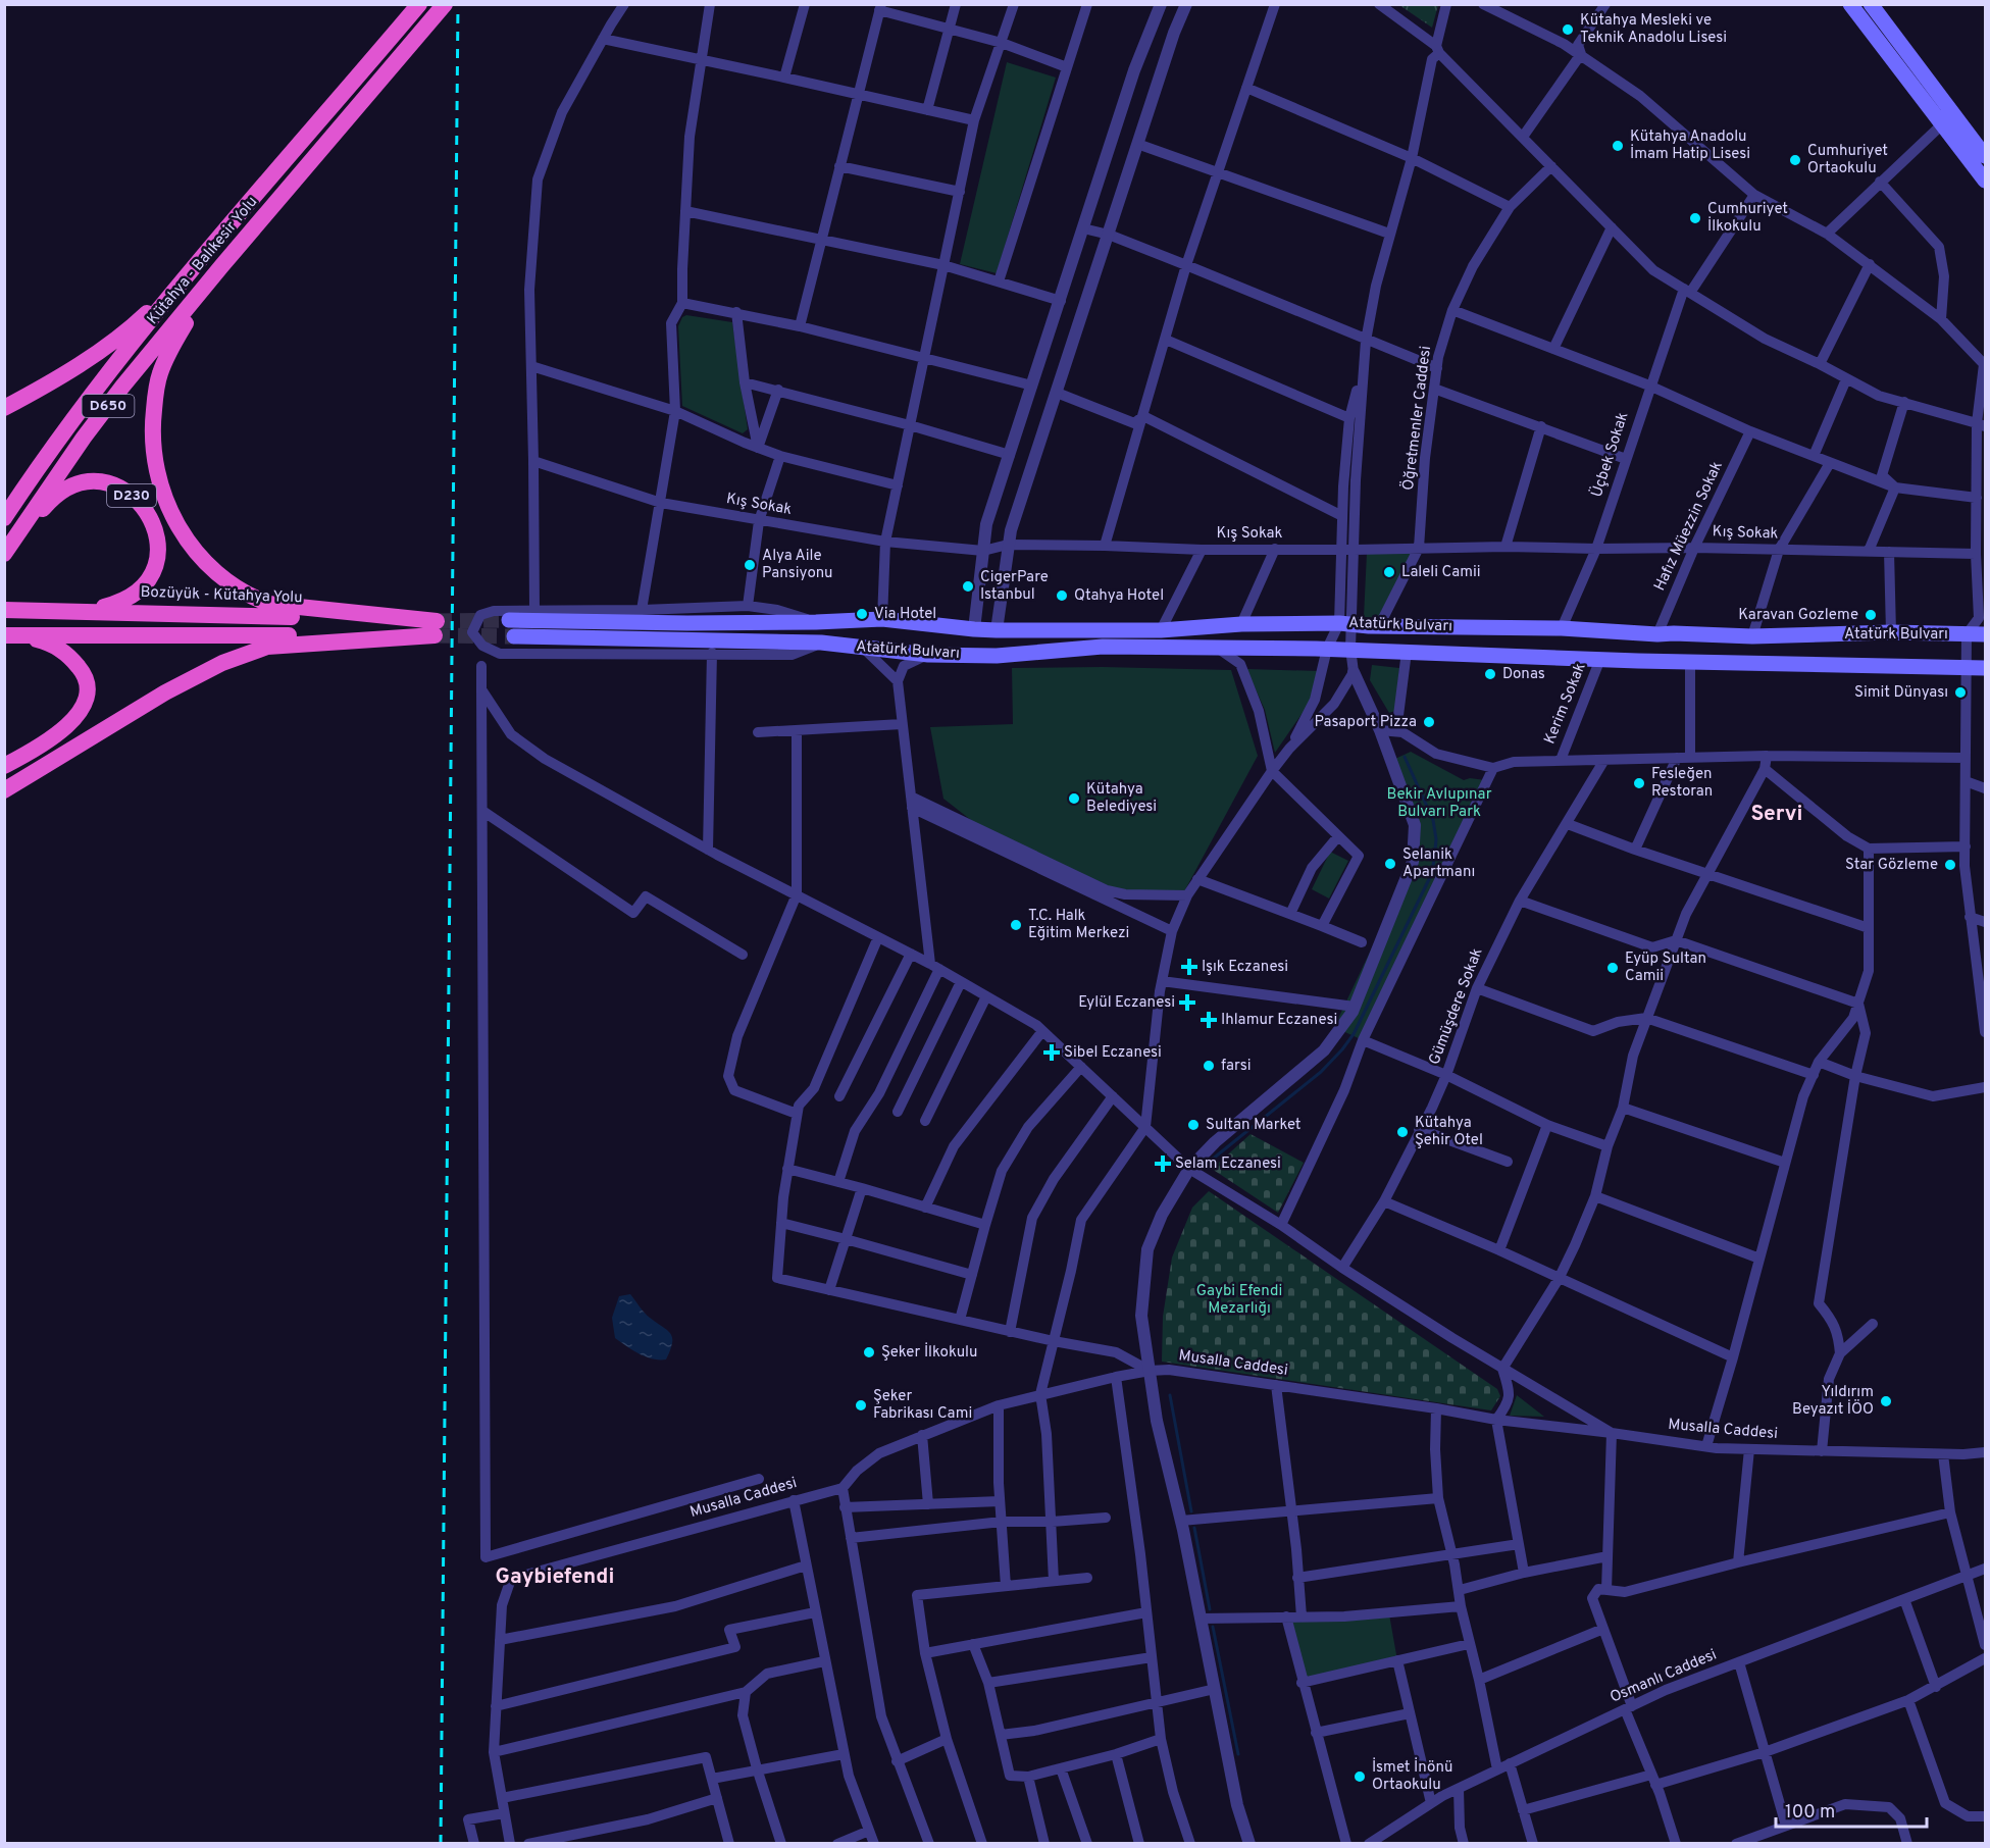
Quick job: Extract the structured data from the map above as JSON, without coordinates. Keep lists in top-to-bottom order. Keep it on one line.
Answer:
{"streets":{"highway":["Kütahya - Balıkesir Yolu","D650","D230","Bozüyük - Kütahya Yolu"],"main road":["Atatürk Bulvarı"],"street":["Öğretmenler Caddesi","Üçbek Sokak","Kış Sokak","Hafız Müezzin Sokak","Kerim Sokak","Gümüşdere Sokak","Musalla Caddesi","Osmanlı Caddesi"]},"crossings":[["Kütahya - Balıkesir Yolu","D230"],["Öğretmenler Caddesi","Kış Sokak"],["Öğretmenler Caddesi","Atatürk Bulvarı"],["Üçbek Sokak","Kış Sokak"],["Üçbek Sokak","Atatürk Bulvarı"],["D230","Bozüyük - Kütahya Yolu"],["Kış Sokak","Hafız Müezzin Sokak"],["Hafız Müezzin Sokak","Atatürk Bulvarı"],["Atatürk Bulvarı","Kerim Sokak"]],"districts":["Servi","Gaybiefendi"],"parks":["Bekir Avlupınar Bulvarı Park","Gaybi Efendi Mezarlığı"],"places":{"other":["Kütahya Mesleki ve Teknik Anadolu Lisesi","Kütahya Anadolu İmam Hatip Lisesi","Cumhuriyet Ortaokulu","Cumhuriyet İlkokulu","Alya Aile Pansiyonu","Laleli Camii","CigerPare Istanbul","Qtahya Hotel","Via Hotel","Karavan Gozleme","Donas","Simit Dünyası","Pasaport Pizza","Fesleğen Restoran","Kütahya Belediyesi","Selanik Apartmanı","Star Gözleme","T.C. Halk Eğitim Merkezi","Eyüp Sultan Camii","farsi","Sultan Market","Kütahya Şehir Otel","Şeker İlkokulu","Yıldırım Beyazıt İÖO","Şeker Fabrikası Cami","İsmet İnönü Ortaokulu"],"health":["Işık Eczanesi","Eylül Eczanesi","Ihlamur Eczanesi","Sibel Eczanesi","Selam Eczanesi"]},"scale_bar":"100 m"}
